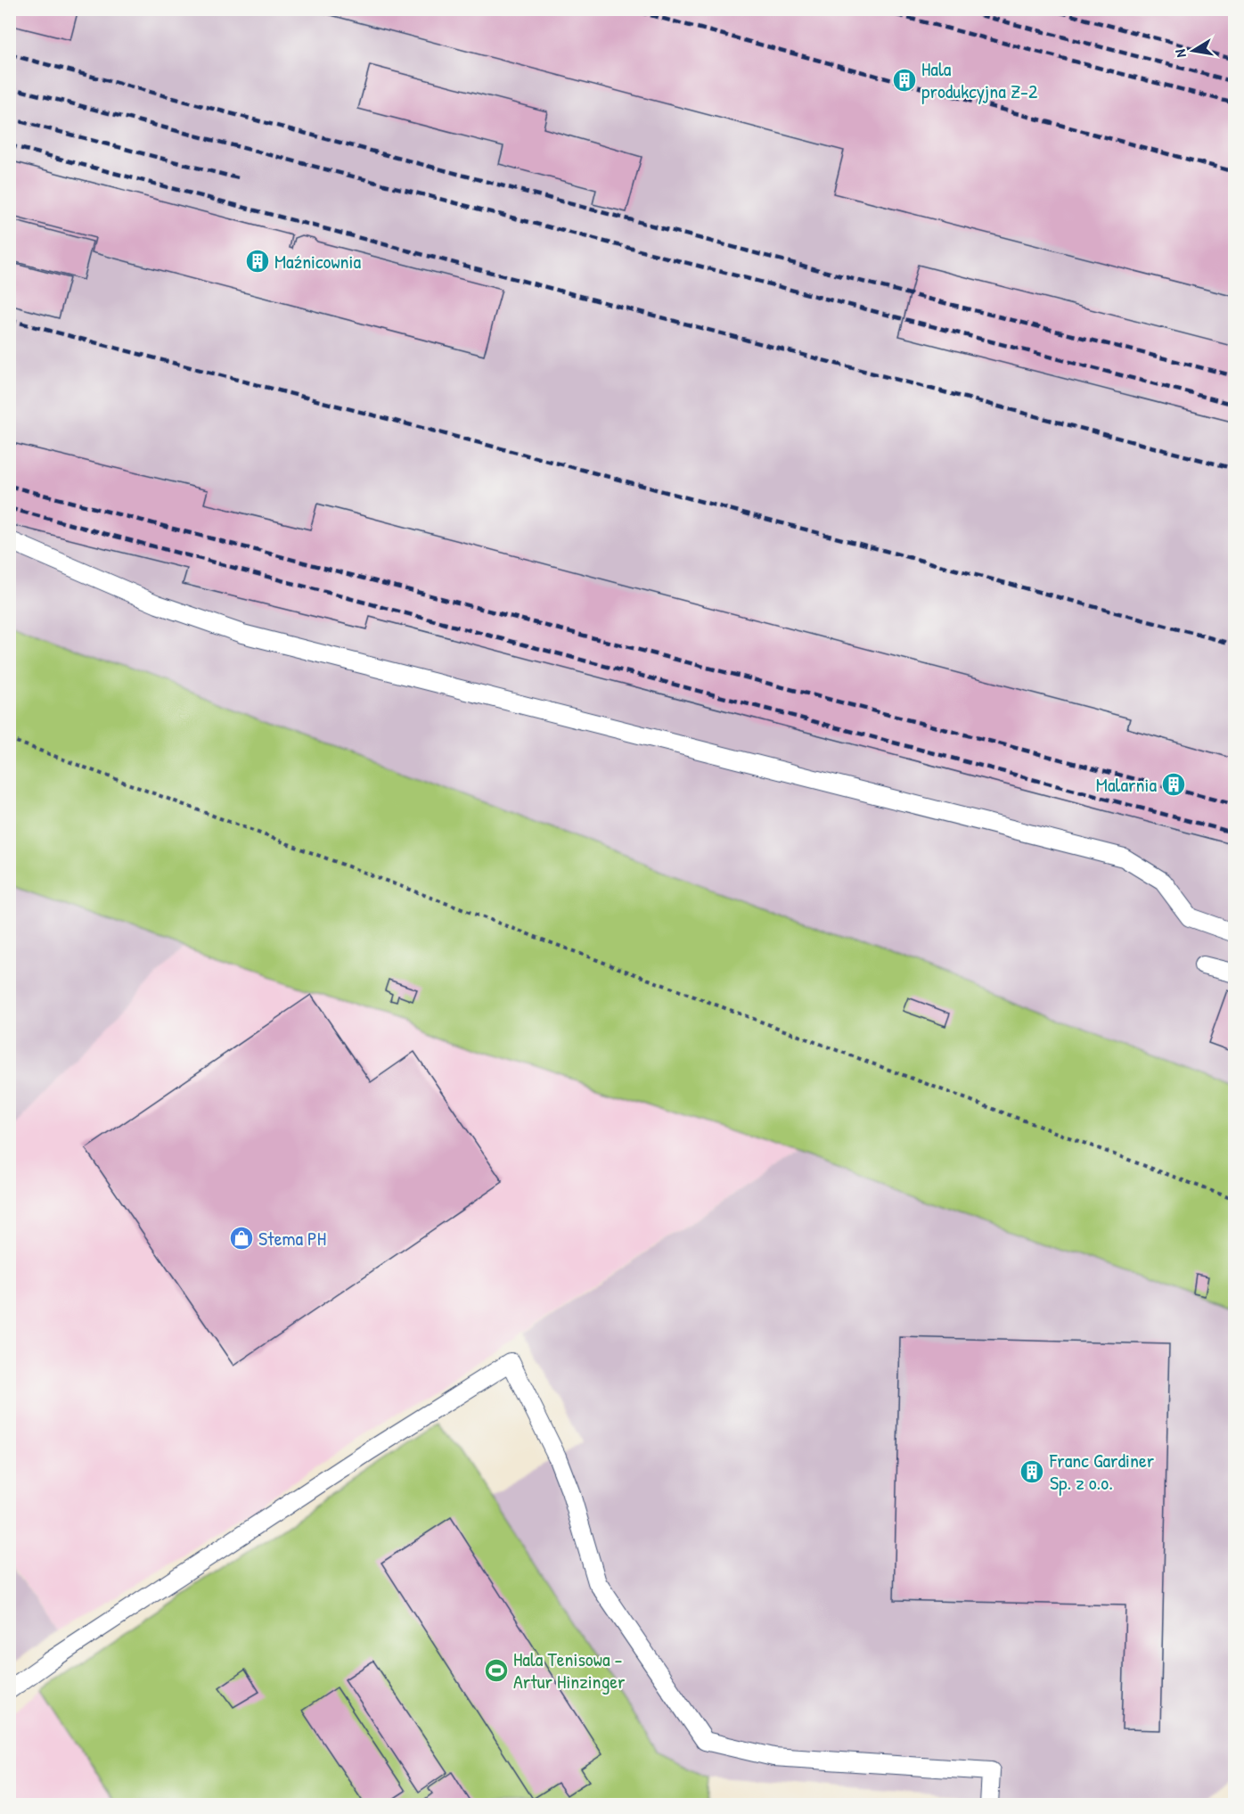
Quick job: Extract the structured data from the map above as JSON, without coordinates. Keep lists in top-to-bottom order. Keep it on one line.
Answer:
{"places":{"building":["Hala produkcyjna Z-2","Maźnicownia","Malarnia","Franc Gardiner Sp. z o.o."],"shop":["Stema PH"],"sports":["Hala Tenisowa - Artur Hinzinger"]},"north":"left"}
